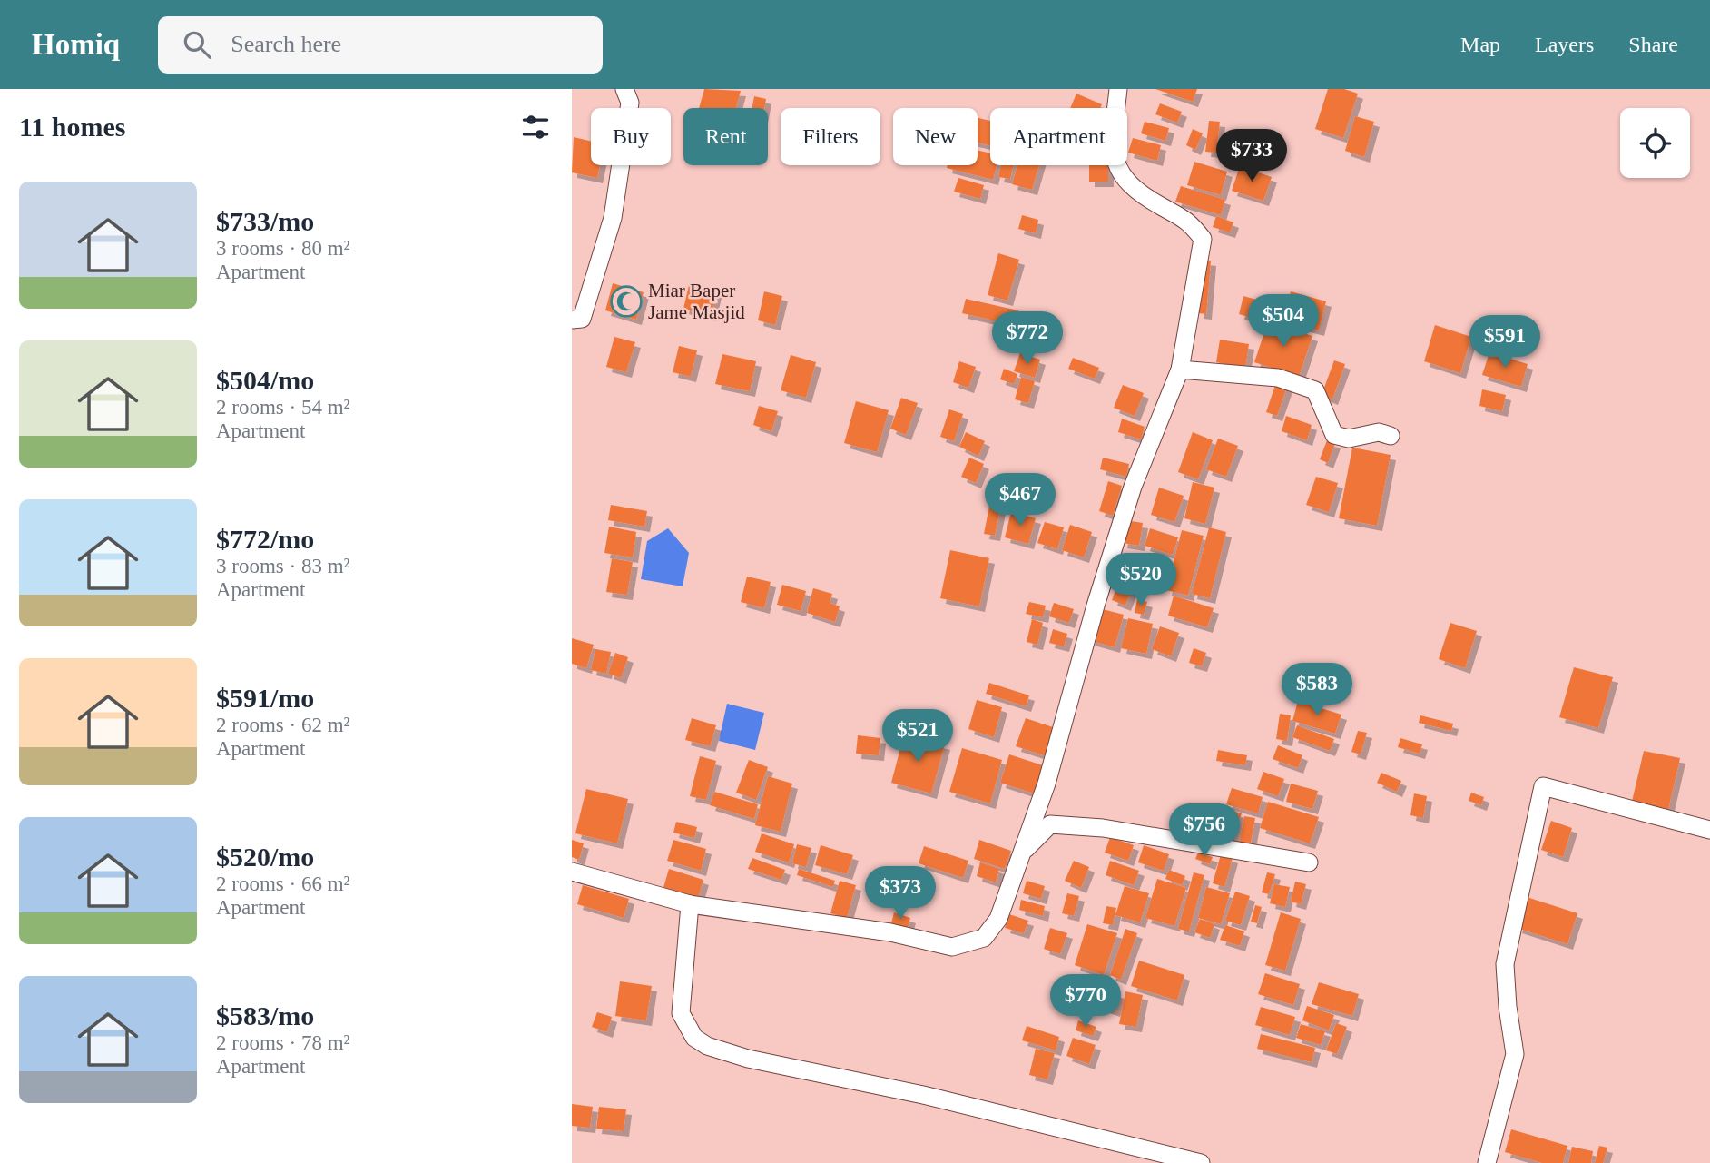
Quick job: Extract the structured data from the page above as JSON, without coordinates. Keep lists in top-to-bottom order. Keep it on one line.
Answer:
{"places":{"mosque":["Miar Baper Jame Masjid"]},"page":{"header":"Homiq","search":"Search here","nav":["Map","Layers","Share"],"heading":"11 homes","chip":["Buy","Rent","Filters","New","Apartment"],"price":["$733","$504","$772","$591","$467","$520","$583","$521","$756","$373","$770"],"list":[{"name":"$733/mo","note":"3 rooms · 80 m² · Apartment"},{"name":"$504/mo","note":"2 rooms · 54 m² · Apartment"},{"name":"$772/mo","note":"3 rooms · 83 m² · Apartment"},{"name":"$591/mo","note":"2 rooms · 62 m² · Apartment"},{"name":"$520/mo","note":"2 rooms · 66 m² · Apartment"},{"name":"$583/mo","note":"2 rooms · 78 m² · Apartment"}]}}
